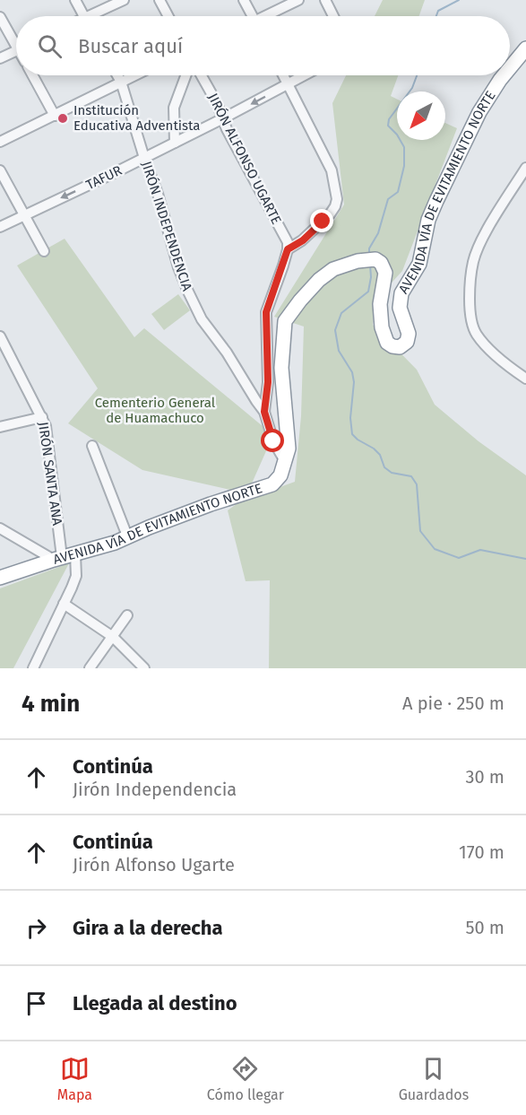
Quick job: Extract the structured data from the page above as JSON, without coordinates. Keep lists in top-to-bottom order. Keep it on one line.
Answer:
{"streets":{"highway":["AVENIDA VÍA DE EVITAMIENTO NORTE"],"street":["JIRÓN ALFONSO UGARTE","TAFUR","JIRÓN INDEPENDENCIA","JIRÓN SANTA ANA"]},"crossings":[["JIRÓN ALFONSO UGARTE","TAFUR"],["TAFUR","JIRÓN INDEPENDENCIA"],["AVENIDA VÍA DE EVITAMIENTO NORTE","JIRÓN INDEPENDENCIA"],["AVENIDA VÍA DE EVITAMIENTO NORTE","JIRÓN SANTA ANA"]],"parks":["Cementerio General de Huamachuco"],"places":["Institución Educativa Adventista"],"north":"bottom left","page":{"search":"Buscar aquí","heading":["4 min","A pie · 250 m"],"list":[["Continúa","Jirón Independencia","30 m"],["Continúa","Jirón Alfonso Ugarte","170 m"],["Gira a la derecha","50 m"],"Llegada al destino"],"nav":["Mapa","Cómo llegar","Guardados"]}}
